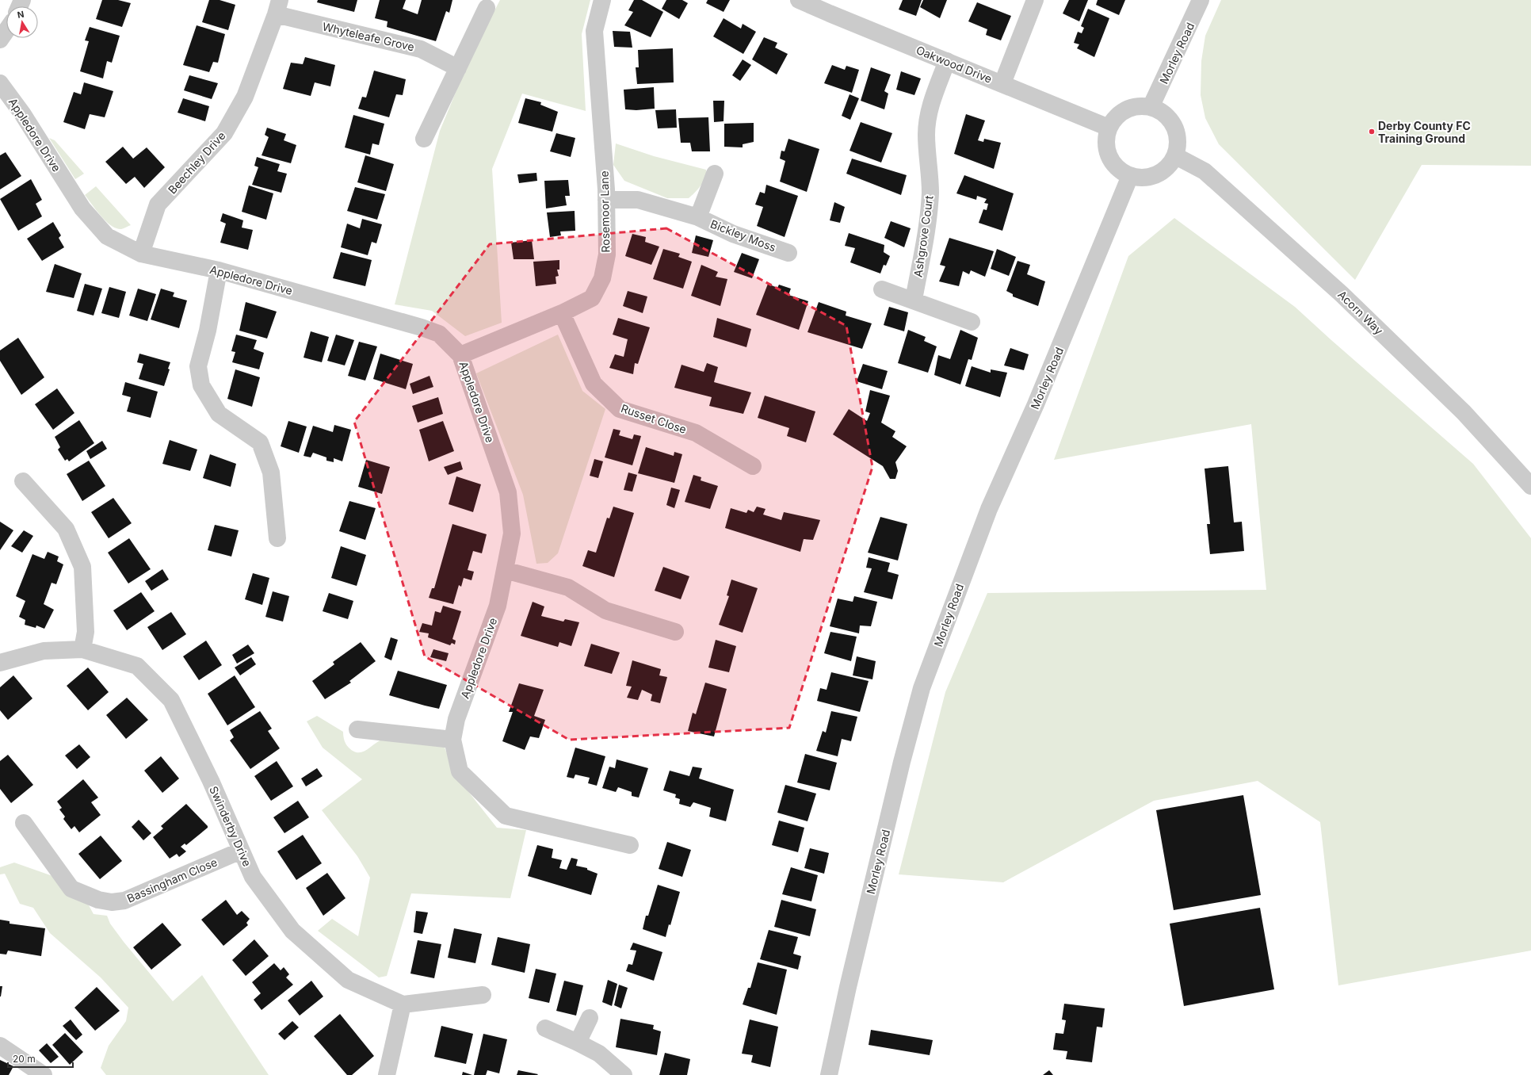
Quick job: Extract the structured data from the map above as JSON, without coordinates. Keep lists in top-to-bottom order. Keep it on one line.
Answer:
{"streets":{"street":["Whyteleafe Grove","Morley Road","Oakwood Drive","Appledore Drive","Beechley Drive","Rosemoor Lane","Bickley Moss","Ashgrove Court","Acorn Way","Russet Close","Swinderby Drive","Bassingham Close"]},"crossings":[["Whyteleafe Grove","Beechley Drive"],["Morley Road","Oakwood Drive"],["Morley Road","Acorn Way"],["Oakwood Drive","Ashgrove Court"],["Oakwood Drive","Acorn Way"],["Appledore Drive","Beechley Drive"],["Appledore Drive","Rosemoor Lane"],["Rosemoor Lane","Bickley Moss"],["Rosemoor Lane","Russet Close"],["Swinderby Drive","Bassingham Close"]],"places":["Derby County FC Training Ground"],"scale_bar":"20 m","north":"top"}
